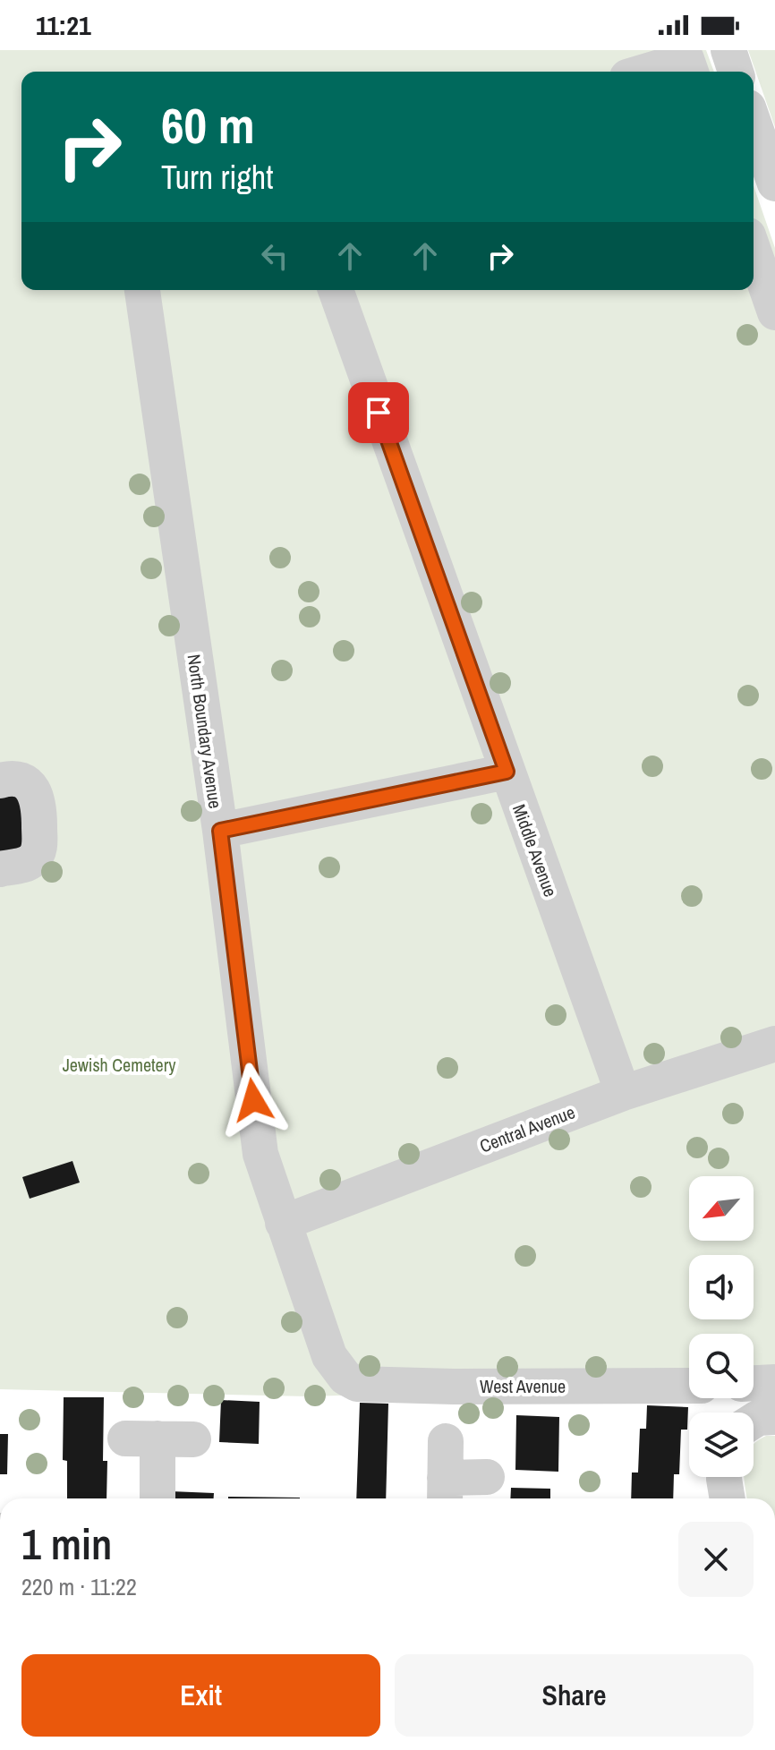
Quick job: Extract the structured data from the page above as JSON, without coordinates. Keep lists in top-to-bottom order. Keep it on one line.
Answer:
{"streets":{"street":["North Boundary Avenue","Middle Avenue","Central Avenue","West Avenue"]},"crossings":[["North Boundary Avenue","Central Avenue"],["North Boundary Avenue","West Avenue"],["Middle Avenue","Central Avenue"]],"parks":["Jewish Cemetery"],"north":"bottom left","page":{"status":"11:21","turn":["60 m","Turn right"],"heading":["1 min","220 m · 11:22"],"buttons":["Exit","Share"]}}
